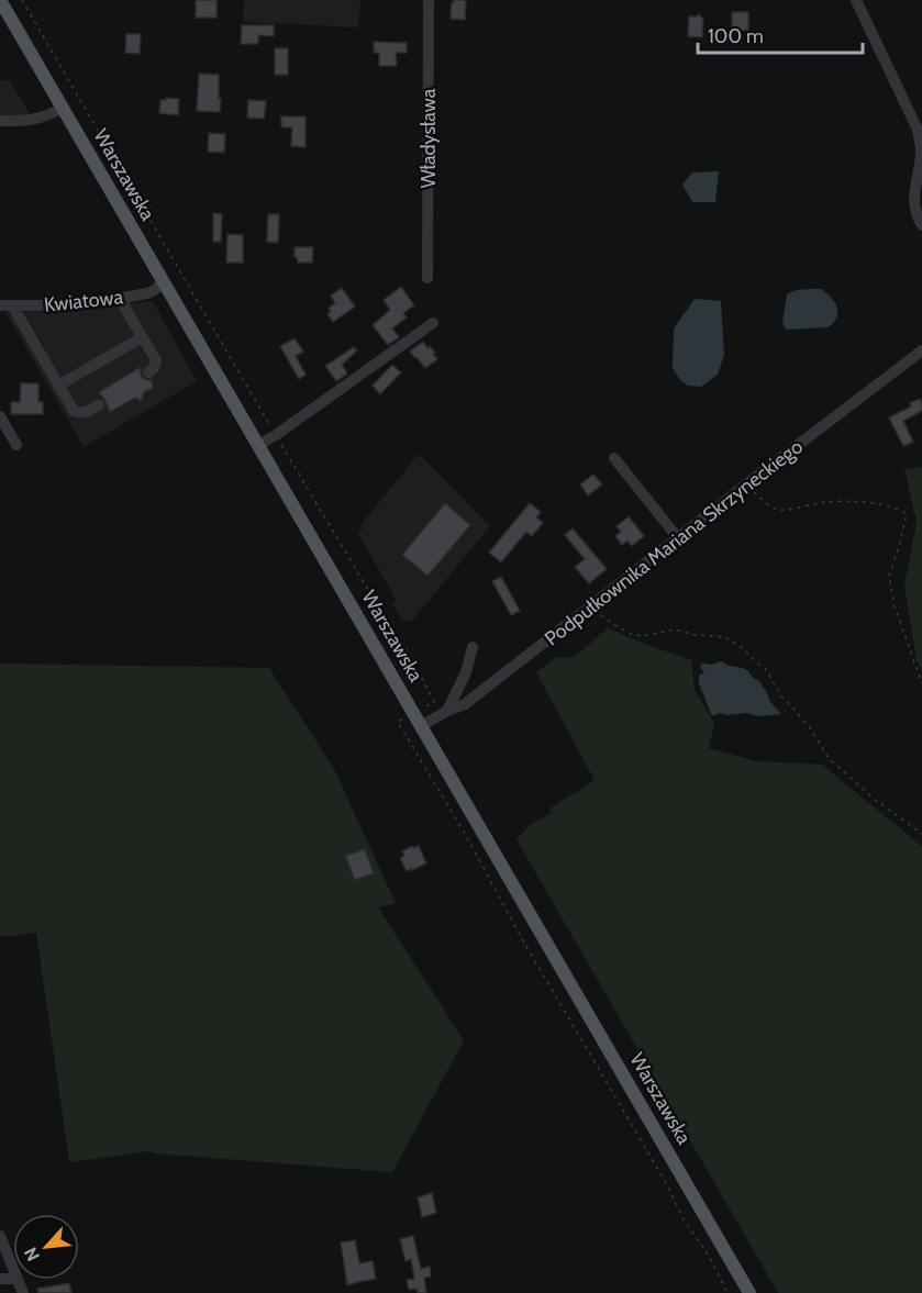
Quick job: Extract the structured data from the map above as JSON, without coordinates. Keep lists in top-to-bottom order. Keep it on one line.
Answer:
{"streets":{"main road":["Warszawska"],"street":["Władysława","Kwiatowa","Podpułkownika Mariana Skrzyneckiego"]},"crossings":[["Warszawska","Kwiatowa"],["Warszawska","Podpułkownika Mariana Skrzyneckiego"]],"scale_bar":"100 m","north":"bottom left"}
